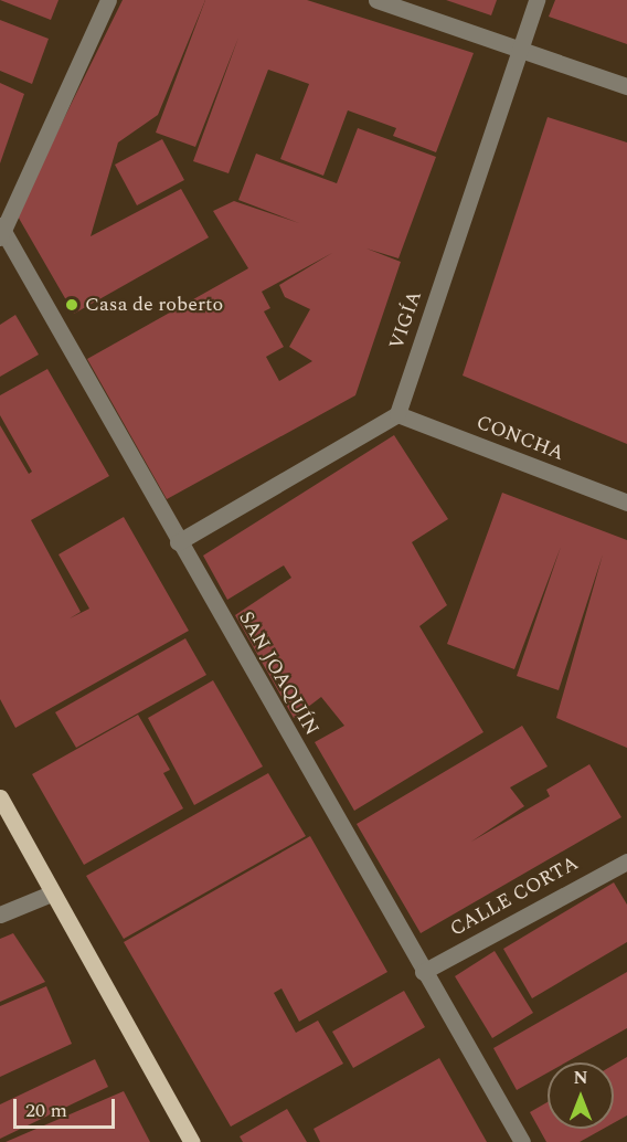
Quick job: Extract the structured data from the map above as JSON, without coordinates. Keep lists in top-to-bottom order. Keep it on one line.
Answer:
{"streets":{"street":["VIGÍA","CONCHA","SAN JOAQUÍN","CALLE CORTA"]},"crossings":[["VIGÍA","CONCHA"],["SAN JOAQUÍN","CALLE CORTA"]],"places":["Casa de roberto"],"scale_bar":"20 m","north":"top"}
